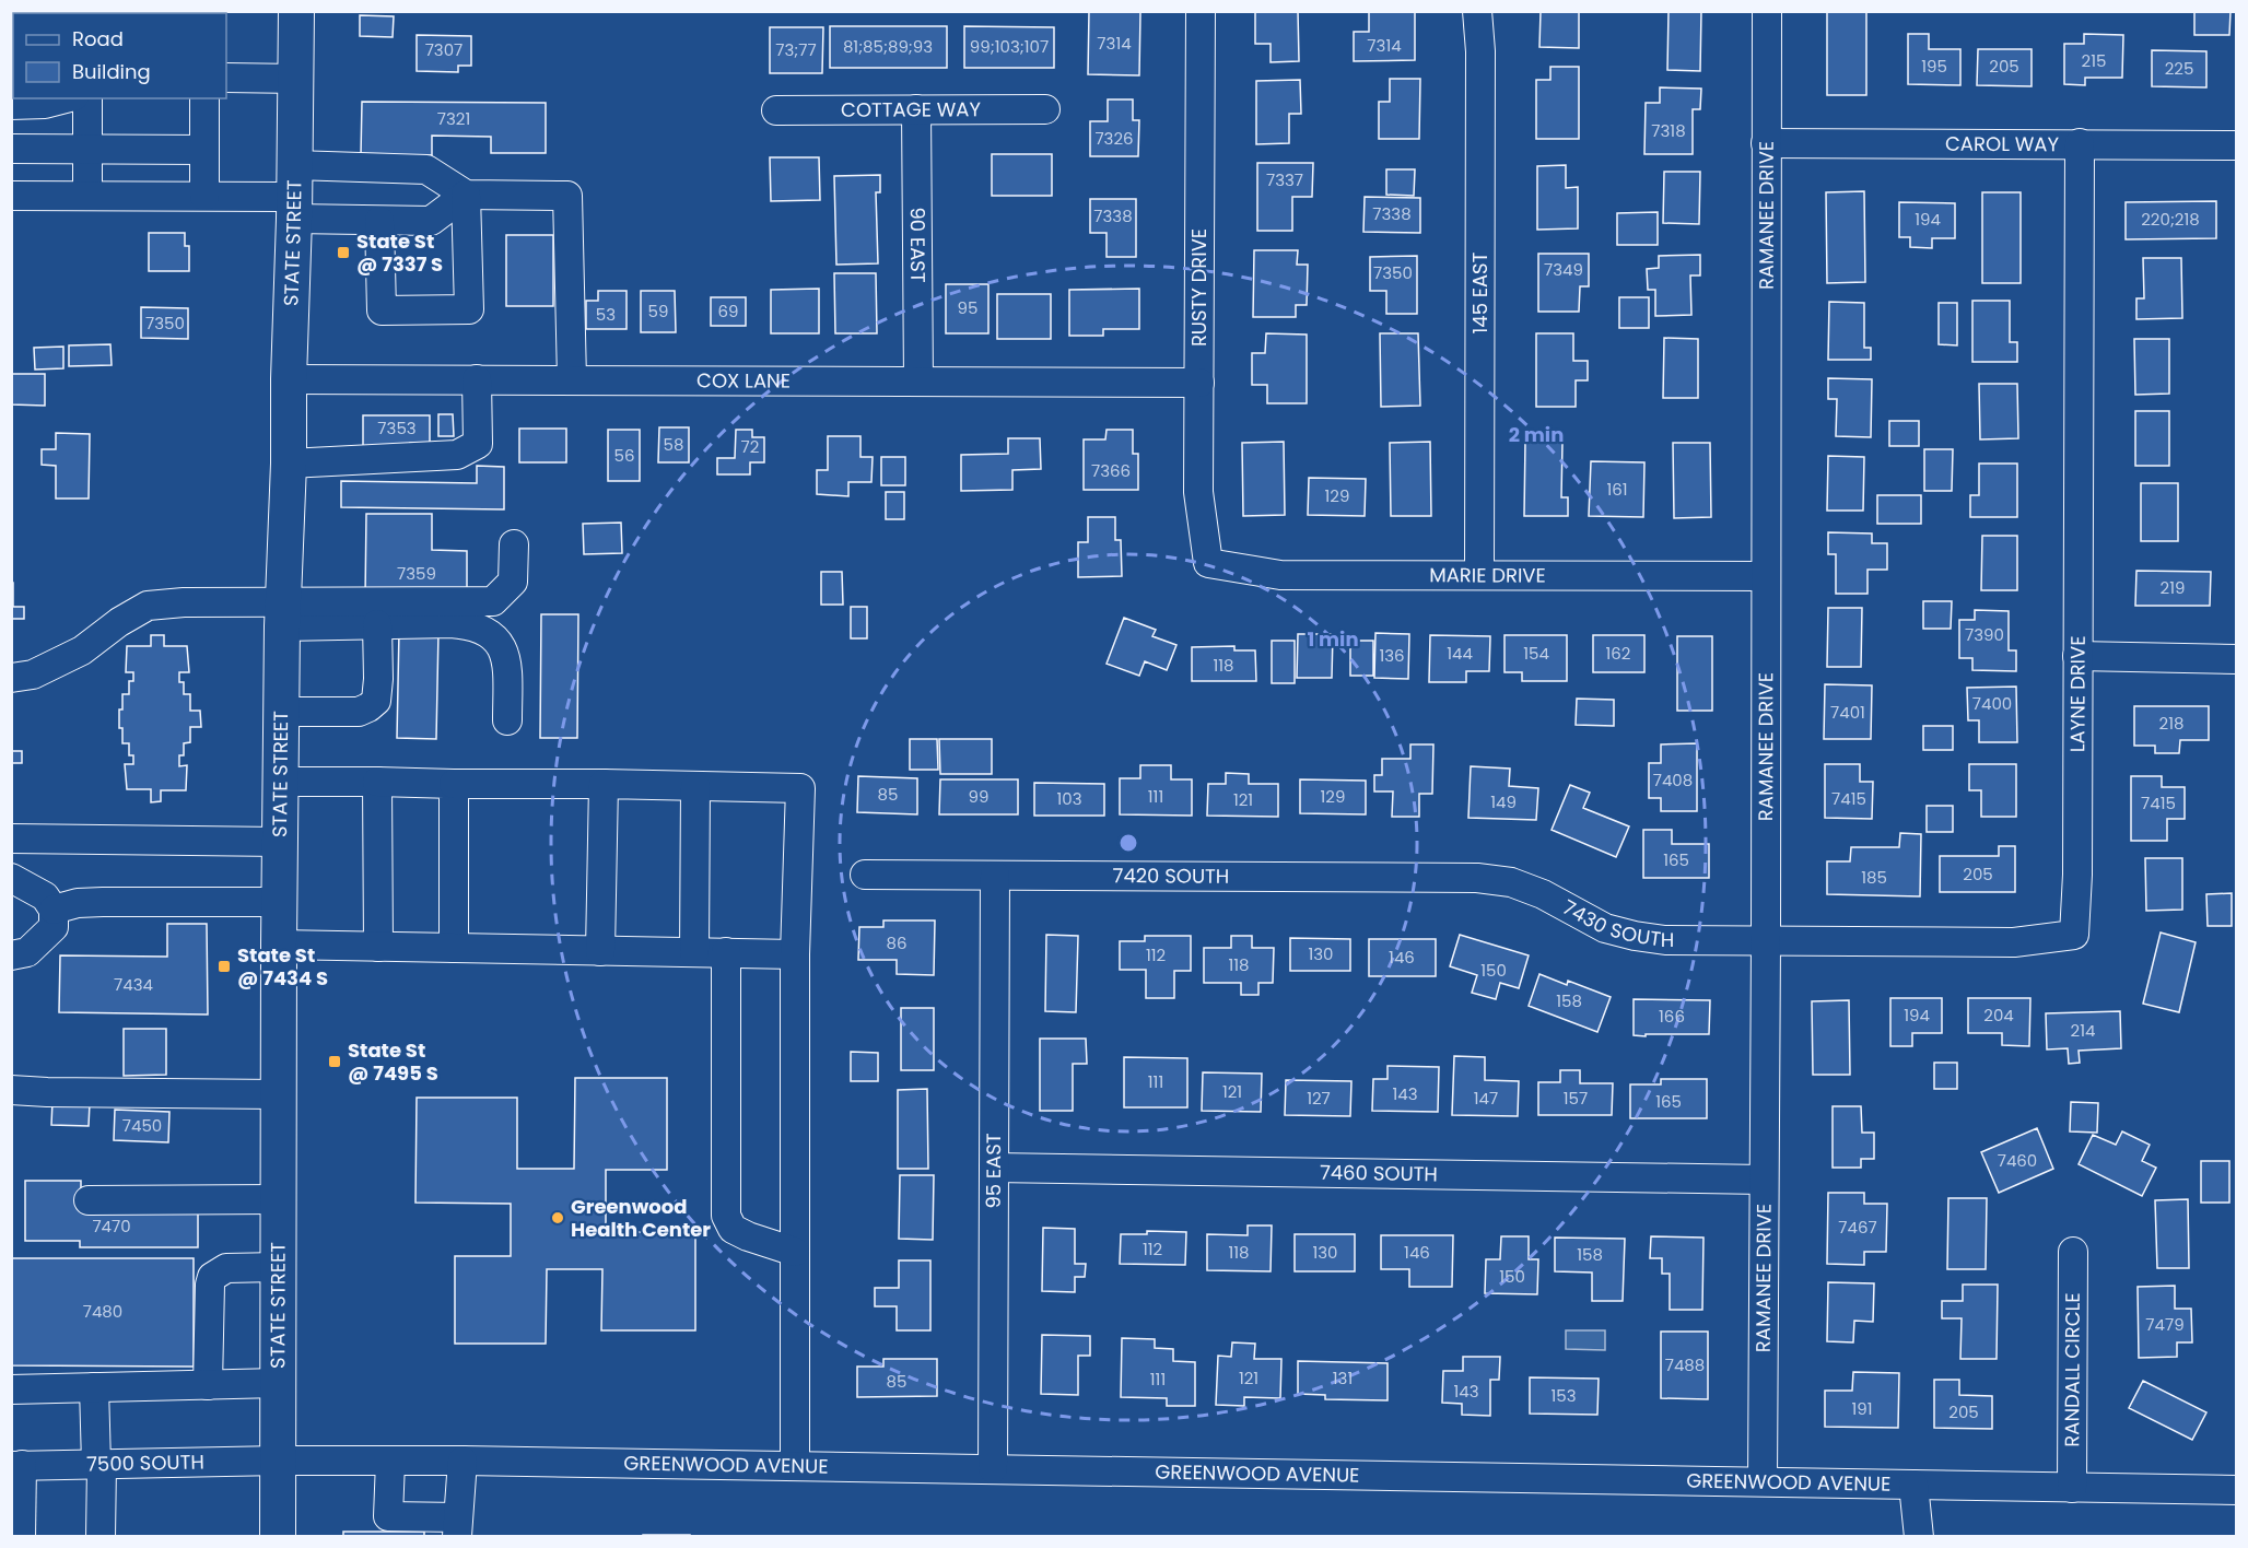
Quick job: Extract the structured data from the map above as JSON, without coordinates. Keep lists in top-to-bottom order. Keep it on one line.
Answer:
{"streets":{"main road":["STATE STREET"],"street":["COTTAGE WAY","CAROL WAY","RAMANEE DRIVE","90 EAST","RUSTY DRIVE","145 EAST","COX LANE","MARIE DRIVE","LAYNE DRIVE","7420 SOUTH","7430 SOUTH","95 EAST","7460 SOUTH","RANDALL CIRCLE","7500 SOUTH","GREENWOOD AVENUE"]},"crossings":[["COTTAGE WAY","90 EAST"],["CAROL WAY","RAMANEE DRIVE"],["CAROL WAY","LAYNE DRIVE"],["RAMANEE DRIVE","MARIE DRIVE"],["RAMANEE DRIVE","LAYNE DRIVE"],["RAMANEE DRIVE","7430 SOUTH"],["RAMANEE DRIVE","7460 SOUTH"],["RAMANEE DRIVE","GREENWOOD AVENUE"],["STATE STREET","COX LANE"],["STATE STREET","7500 SOUTH"],["STATE STREET","GREENWOOD AVENUE"],["90 EAST","COX LANE"],["RUSTY DRIVE","COX LANE"],["RUSTY DRIVE","MARIE DRIVE"],["145 EAST","MARIE DRIVE"],["LAYNE DRIVE","7430 SOUTH"],["7420 SOUTH","7430 SOUTH"],["7420 SOUTH","95 EAST"],["95 EAST","7460 SOUTH"],["95 EAST","GREENWOOD AVENUE"],["RANDALL CIRCLE","GREENWOOD AVENUE"],["7500 SOUTH","GREENWOOD AVENUE"]],"places":{"transit":["State St @ 7337 S","State St @ 7434 S","State St @ 7495 S"],"other":["Greenwood Health Center"]},"house_numbers":["7314","7314","81;85;89;93","99;103;107","7307","73;77","215","195","205","225","7321","7318","7326","7337","7338","7338","194","220;218","7349","7350","95","59","69","53","7350","7353","58","72","56","7366","161","129","7359","219","7390","144","154","162","136","118","7400","7401","218","7408","85","99","111","129","103","7415","121","149","7415","165","205","185","86","130","112","146","118","150","7434","158","194","204","166","214","111","121","143","127","147","157","165","7450","7460","7470","7467","112","118","130","146","158","150","7480","7479","7488","121","131","111","85","143","153","191","205"],"legend":["Road","Building"],"rings":["2 min","1 min"]}
